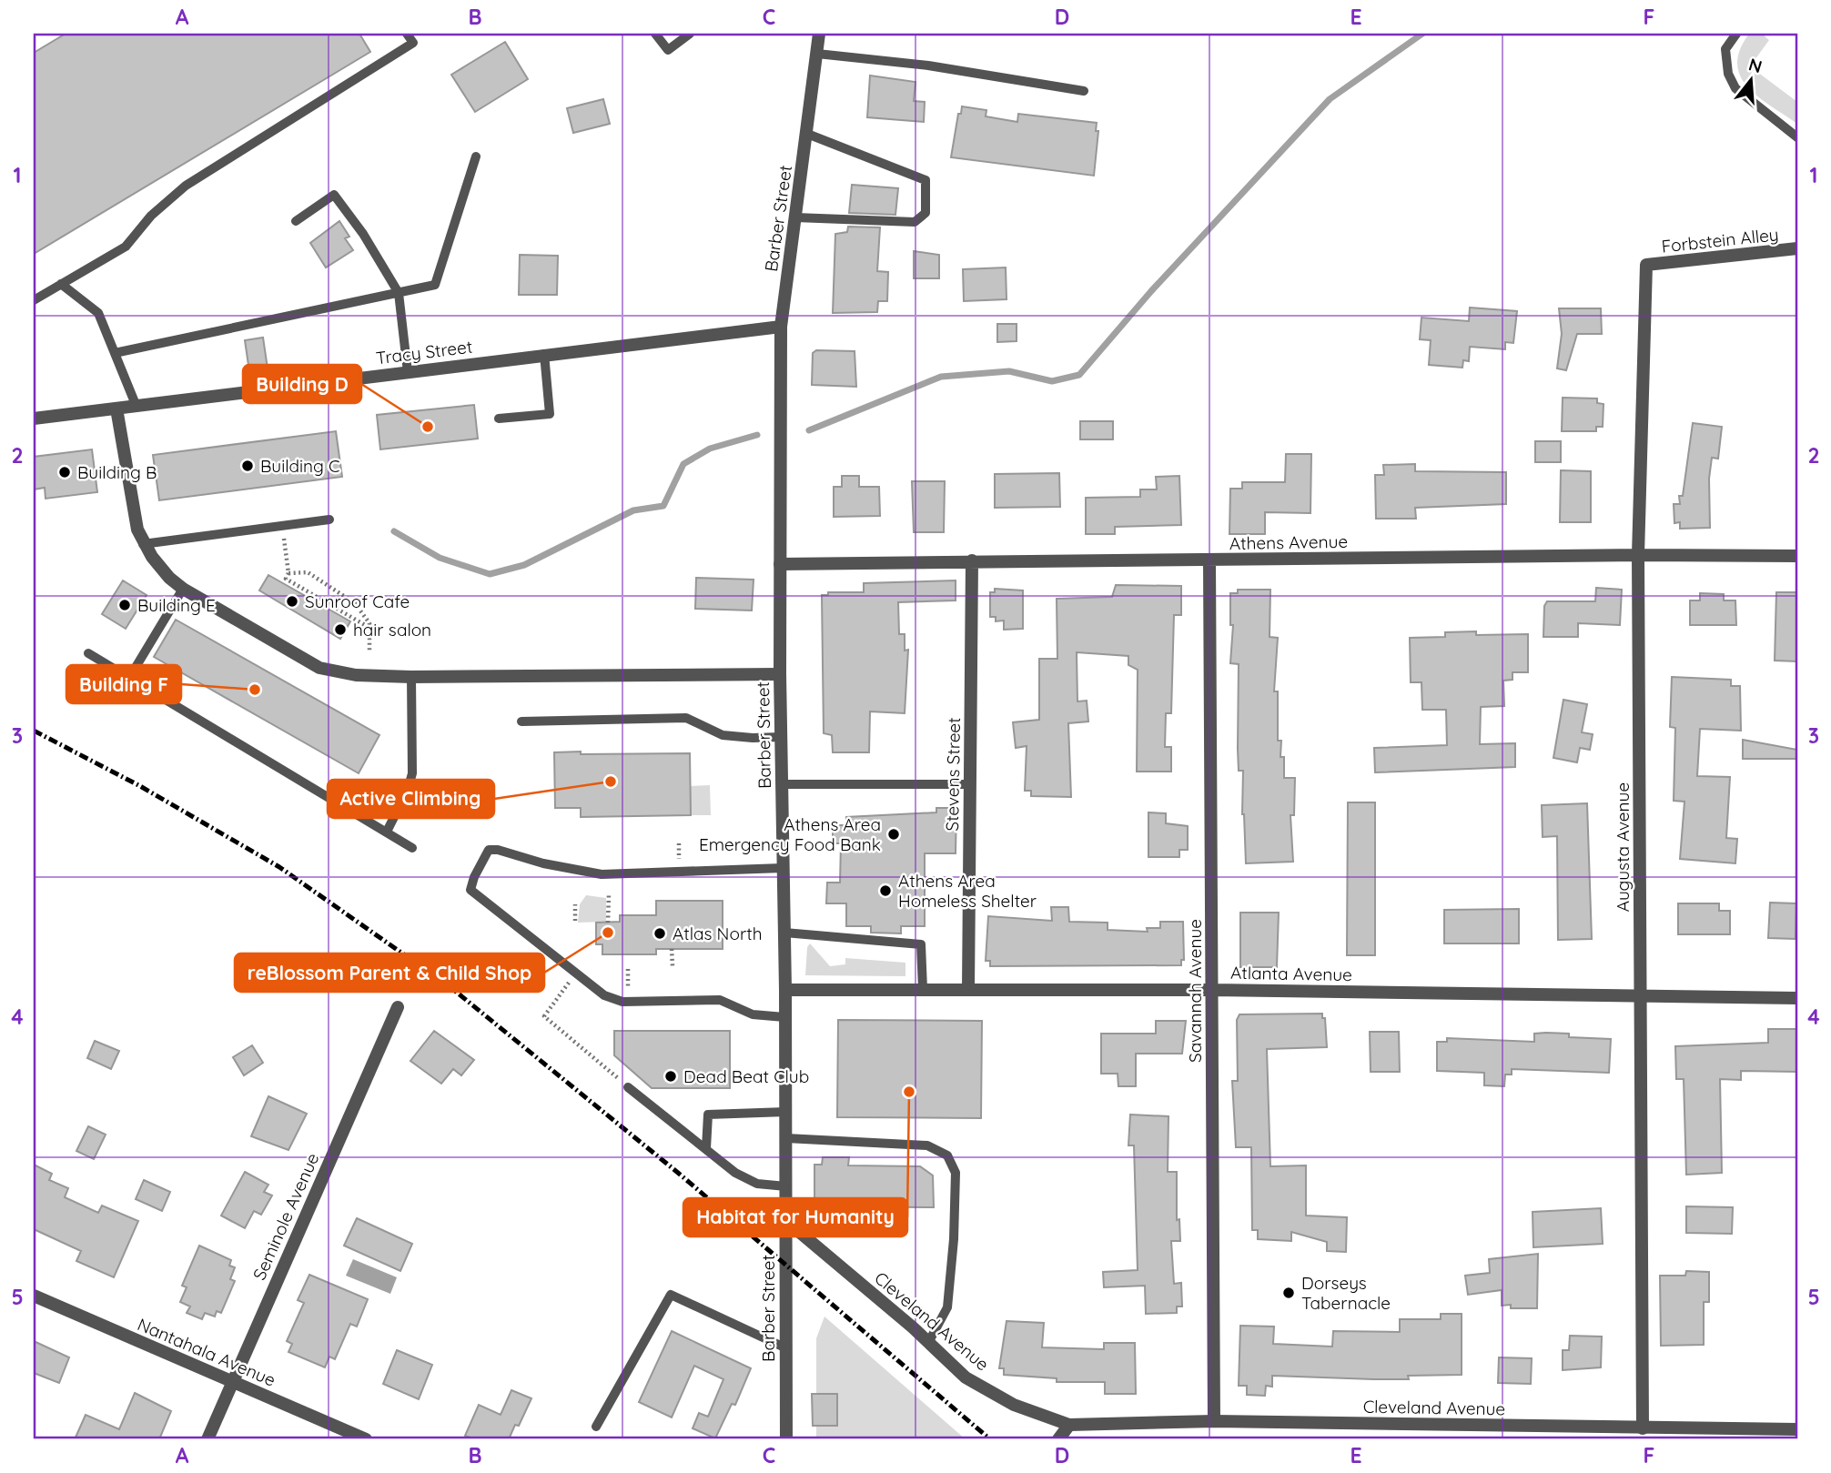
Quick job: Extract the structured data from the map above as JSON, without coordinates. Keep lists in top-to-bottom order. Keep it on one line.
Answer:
{"streets":{"street":["Barber Street","Forbstein Alley","Tracy Street","Athens Avenue","Stevens Street","Augusta Avenue","Atlanta Avenue","Savannah Avenue","Seminole Avenue","Cleveland Avenue","Nantahala Avenue"]},"crossings":[["Barber Street","Tracy Street"],["Barber Street","Athens Avenue"],["Barber Street","Atlanta Avenue"],["Barber Street","Cleveland Avenue"],["Forbstein Alley","Augusta Avenue"],["Athens Avenue","Stevens Street"],["Athens Avenue","Augusta Avenue"],["Athens Avenue","Savannah Avenue"],["Stevens Street","Atlanta Avenue"],["Augusta Avenue","Atlanta Avenue"],["Augusta Avenue","Cleveland Avenue"],["Atlanta Avenue","Savannah Avenue"],["Savannah Avenue","Cleveland Avenue"],["Seminole Avenue","Nantahala Avenue"]],"places":["Building D","Building C","Building B","Sunroof Cafe","Building E","hair salon","Building F","Active Climbing","Athens Area Emergency Food Bank","Athens Area Homeless Shelter","reBlossom Parent & Child Shop","Atlas North","Dead Beat Club","Habitat for Humanity","Dorseys Tabernacle"],"north":"top","grid":{"columns":["A","B","C","D","E","F"],"rows":["1","2","3","4","5"]}}
